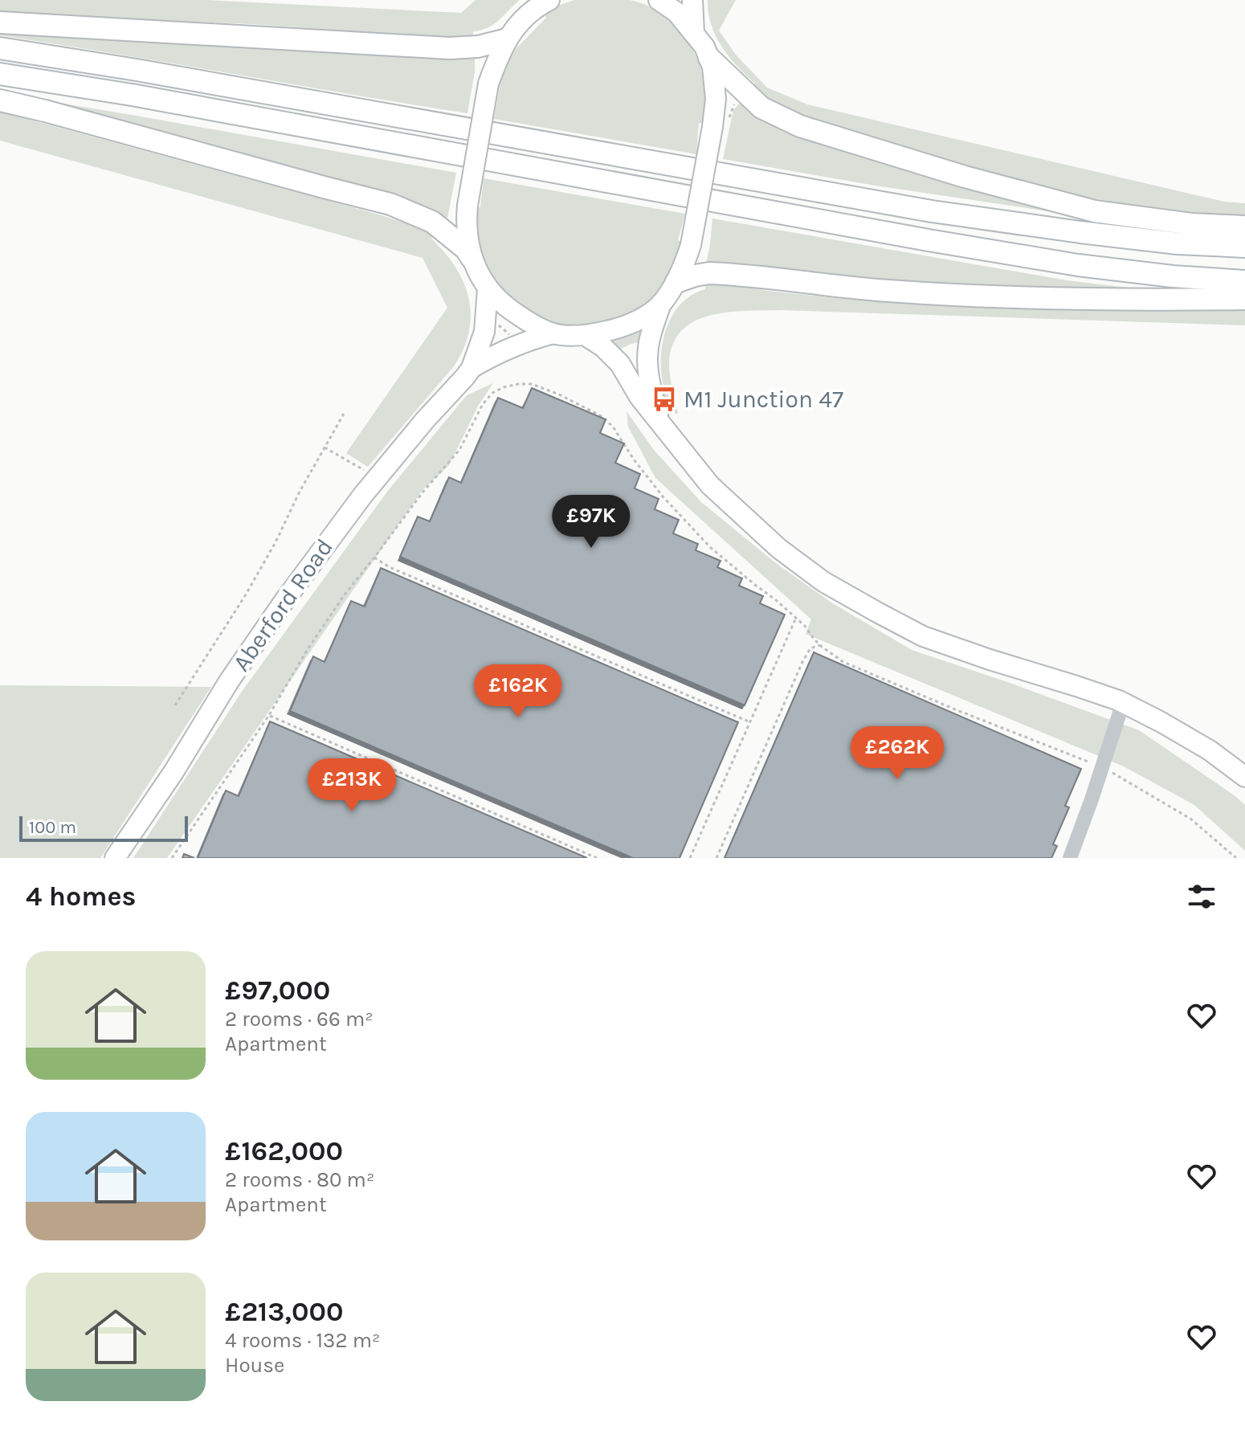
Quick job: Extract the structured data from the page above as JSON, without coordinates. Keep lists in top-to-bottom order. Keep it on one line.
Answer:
{"streets":{"main road":["Aberford Road"]},"places":{"bus stop":["M1 Junction 47"]},"scale_bar":"100 m","page":{"price":["£97K","£162K","£262K","£213K"],"scale":"100 m","heading":"4 homes","list":[{"name":"£97,000","note":"2 rooms · 66 m² · Apartment"},{"name":"£162,000","note":"2 rooms · 80 m² · Apartment"},{"name":"£213,000","note":"4 rooms · 132 m² · House"}]}}
